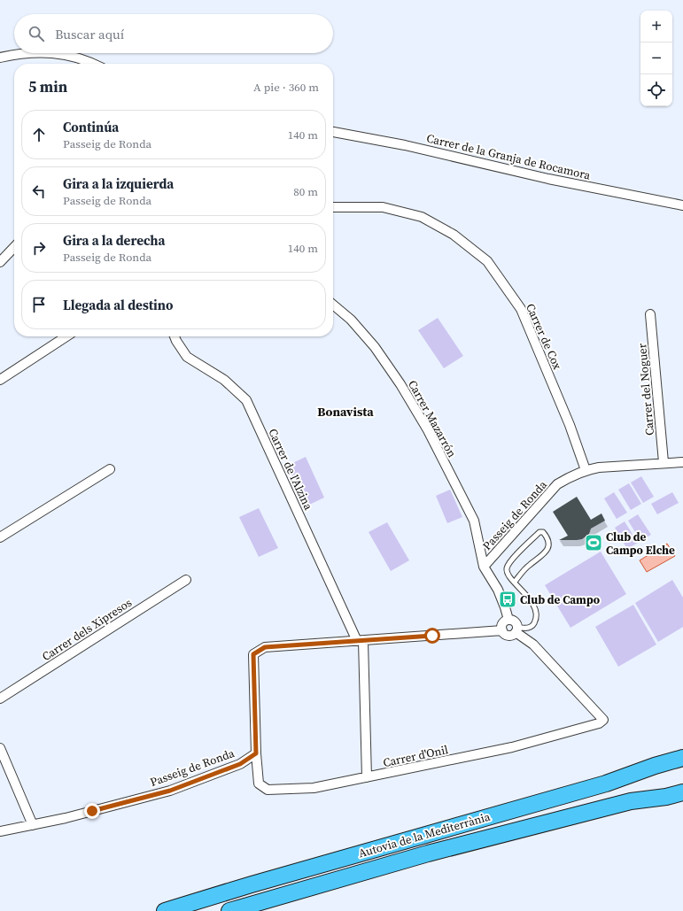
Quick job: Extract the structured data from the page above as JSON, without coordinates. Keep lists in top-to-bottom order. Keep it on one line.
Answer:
{"streets":{"highway":["Autovia de la Mediterrània"],"street":["Carrer de la Granja de Rocamora","Carrer de Cox","Carrer del Noguer","Carrer Mazarrón","Carrer de l'Alzina","Passeig de Ronda","Carrer dels Xipresos","Carrer d'Onil"]},"crossings":[["Carrer de Cox","Passeig de Ronda"],["Carrer del Noguer","Passeig de Ronda"],["Carrer Mazarrón","Passeig de Ronda"],["Carrer de l'Alzina","Carrer d'Onil"],["Passeig de Ronda","Carrer d'Onil"]],"districts":["Bonavista"],"places":{"sports":["Club de Campo Elche"],"bus stop":["Club de Campo"]},"page":{"map_buttons":["+","−"],"search":"Buscar aquí","heading":["5 min","A pie · 360 m"],"list":[["Continúa","Passeig de Ronda","140 m"],["Gira a la izquierda","Passeig de Ronda","80 m"],["Gira a la derecha","Passeig de Ronda","140 m"],"Llegada al destino"]}}
